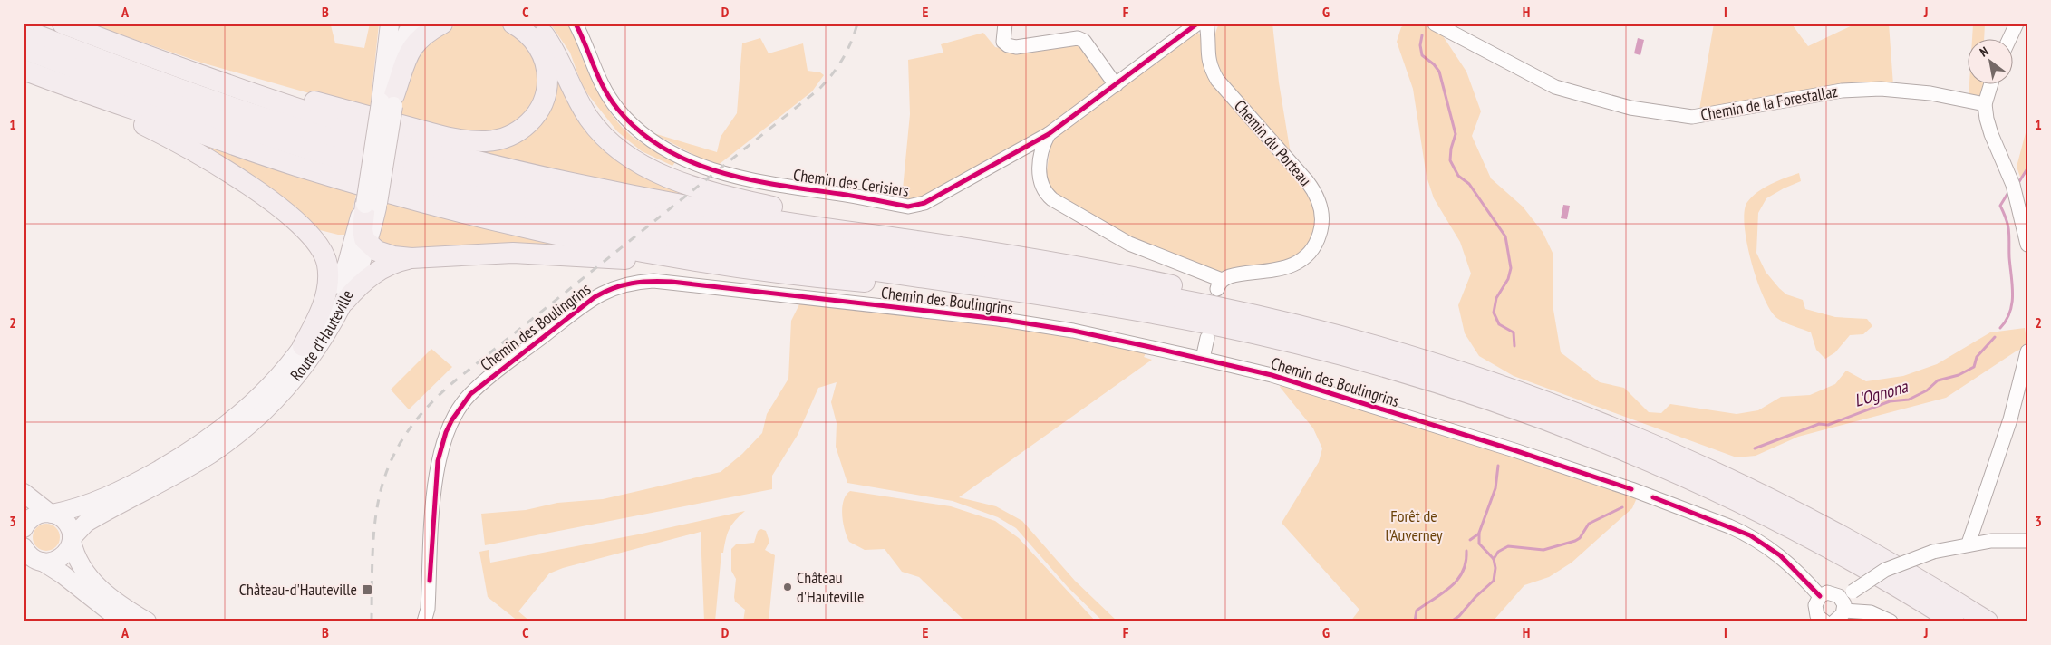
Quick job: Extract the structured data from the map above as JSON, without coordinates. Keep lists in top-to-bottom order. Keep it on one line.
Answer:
{"streets":{"main road":["Route d'Hauteville"],"street":["Chemin de la Forestallaz","Chemin du Porteau","Chemin des Cerisiers","Chemin des Boulingrins"]},"crossings":[["Chemin du Porteau","Chemin des Cerisiers"]],"water":["L'Ognona"],"parks":["Forêt de l'Auverney"],"places":{"other":["Château d'Hauteville"],"transit":["Château-d'Hauteville"]},"north":"top left","grid":{"columns":["A","B","C","D","E","F","G","H","I","J"],"rows":["1","2","3"]}}
